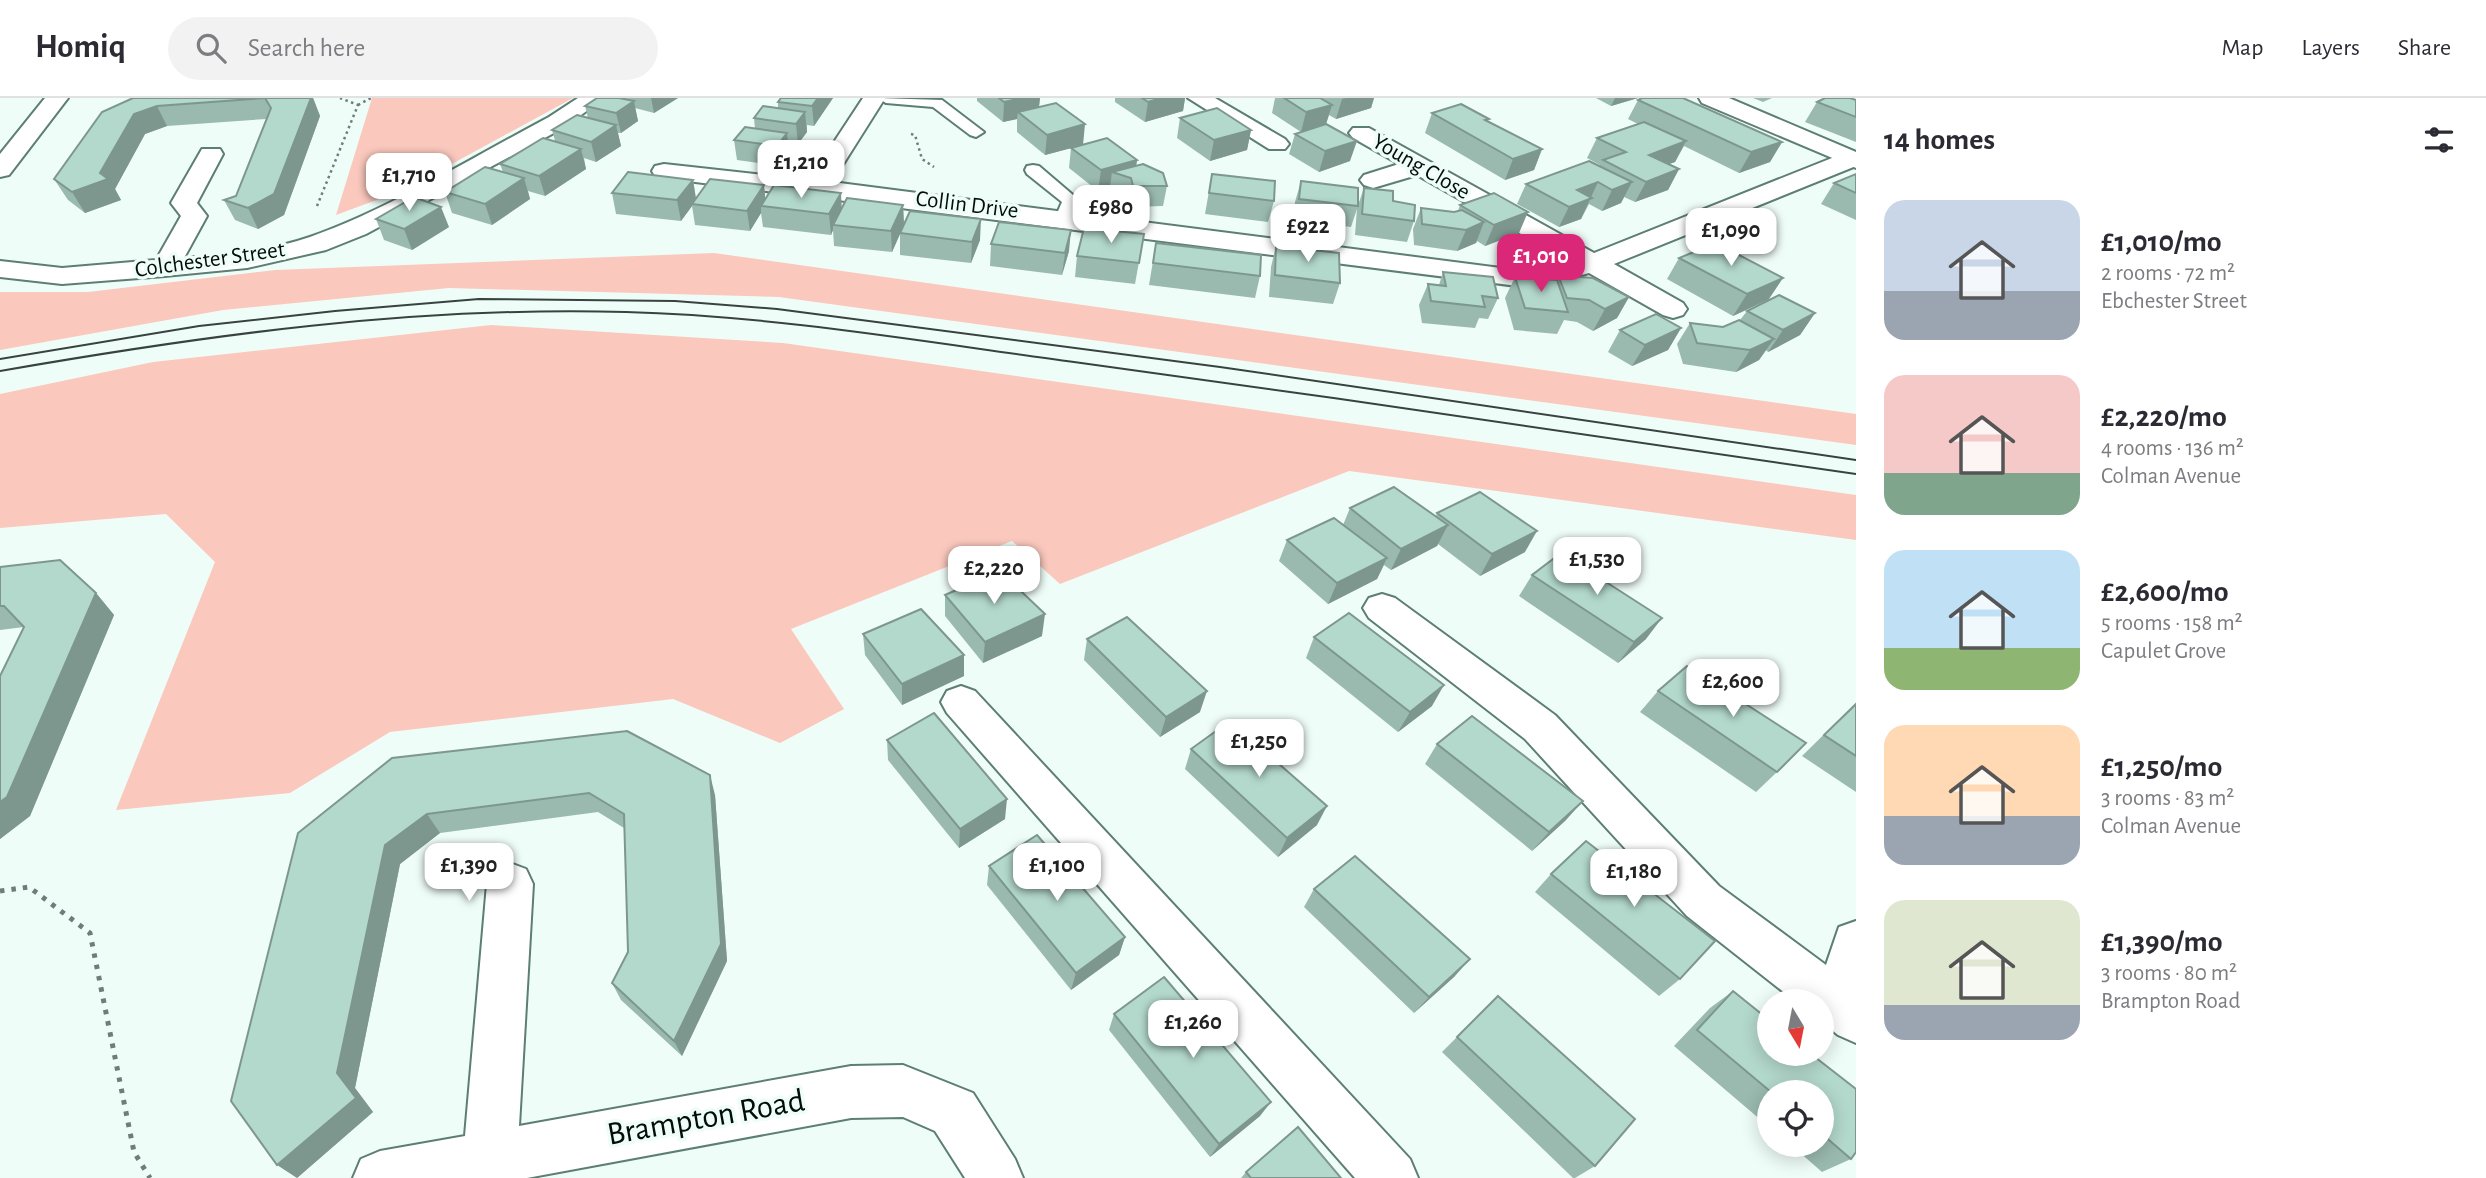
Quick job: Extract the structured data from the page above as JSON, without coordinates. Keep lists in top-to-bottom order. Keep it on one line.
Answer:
{"streets":{"street":["Young Close","Collin Drive","Colchester Street","Brampton Road"]},"crossings":[["Young Close","Collin Drive"]],"north":"bottom","page":{"header":"Homiq","search":"Search here","nav":["Map","Layers","Share"],"heading":"14 homes","price":["£1,210","£1,710","£980","£922","£1,090","£1,010","£1,530","£2,220","£2,600","£1,250","£1,390","£1,100","£1,180","£1,260"],"list":[{"name":"£1,010/mo","note":"2 rooms · 72 m² · Ebchester Street"},{"name":"£2,220/mo","note":"4 rooms · 136 m² · Colman Avenue"},{"name":"£2,600/mo","note":"5 rooms · 158 m² · Capulet Grove"},{"name":"£1,250/mo","note":"3 rooms · 83 m² · Colman Avenue"},{"name":"£1,390/mo","note":"3 rooms · 80 m² · Brampton Road"}]}}
